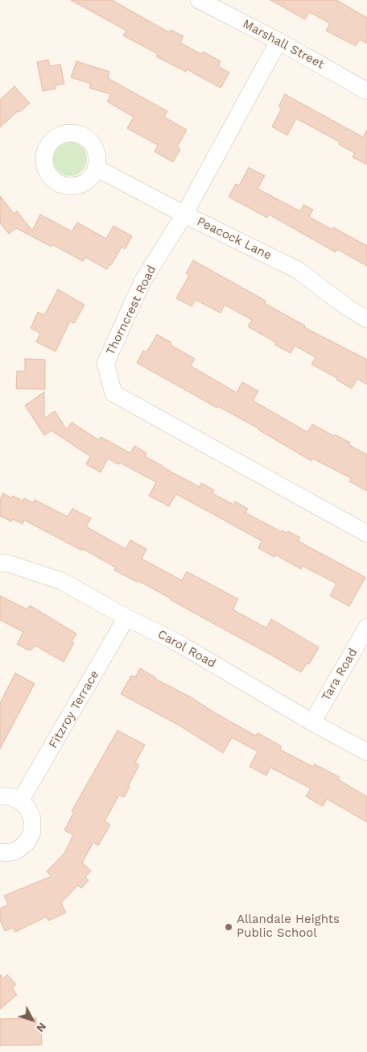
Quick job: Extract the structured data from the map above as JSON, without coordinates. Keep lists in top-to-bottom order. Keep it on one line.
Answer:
{"streets":{"street":["Marshall Street","Peacock Lane","Thorncrest Road","Carol Road","Tara Road","Fitzroy Terrace"]},"crossings":[["Marshall Street","Thorncrest Road"],["Peacock Lane","Thorncrest Road"],["Carol Road","Tara Road"],["Carol Road","Fitzroy Terrace"]],"places":["Allandale Heights Public School"],"north":"bottom right"}
